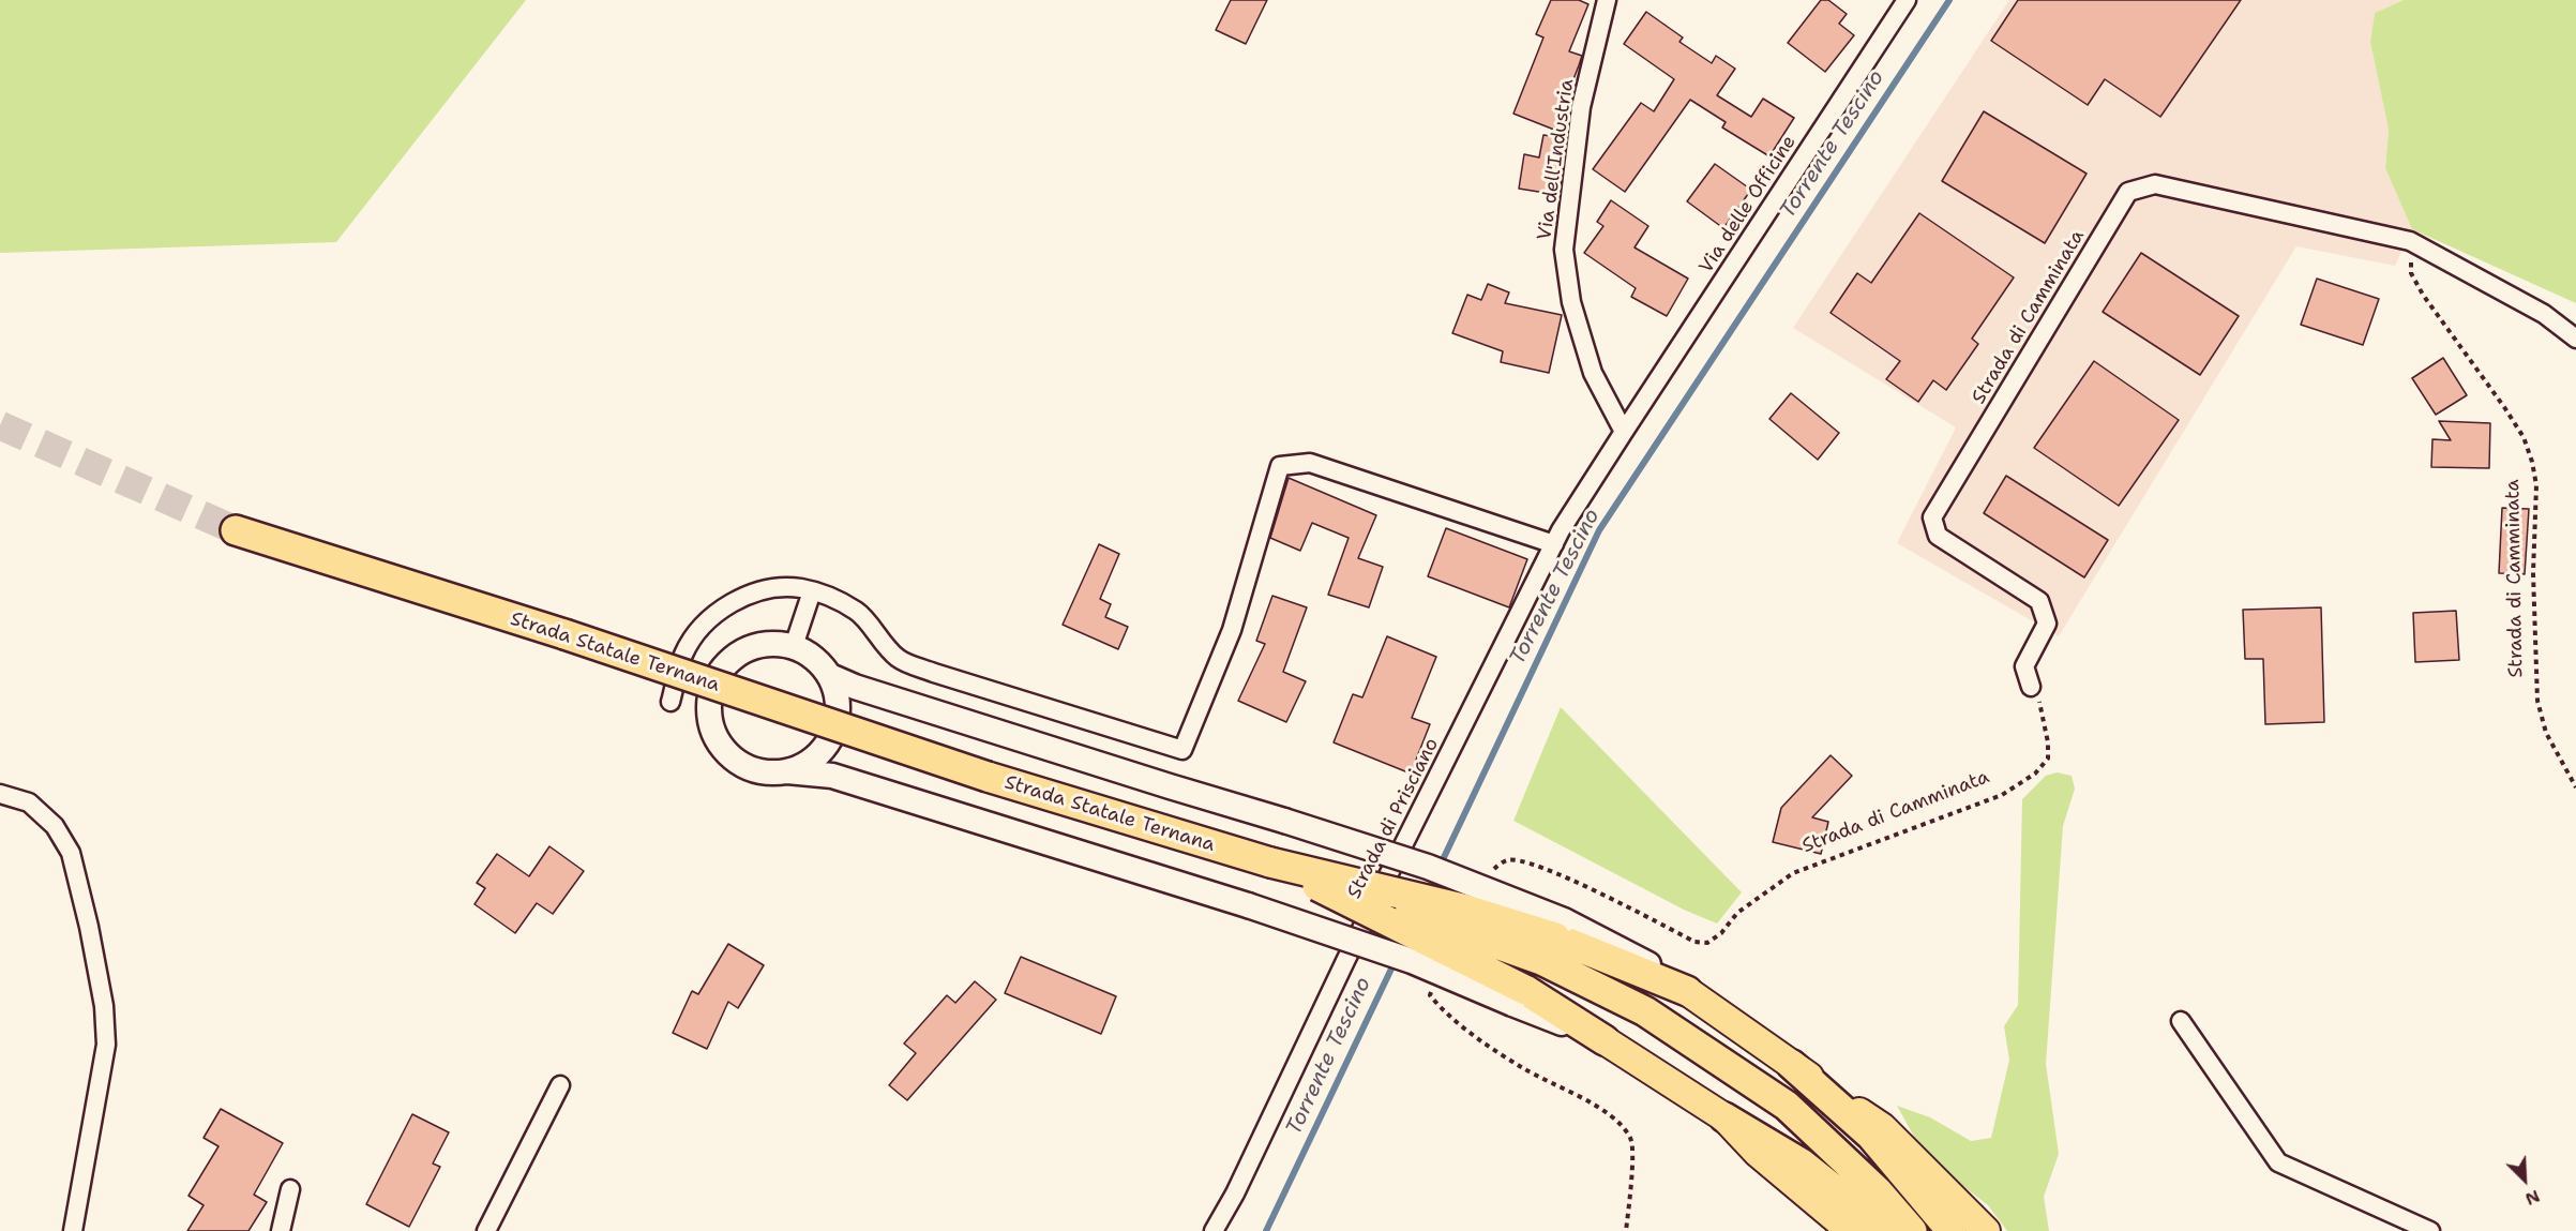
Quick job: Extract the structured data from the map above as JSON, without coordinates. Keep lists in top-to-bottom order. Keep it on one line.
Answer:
{"streets":{"highway":["Strada Statale Ternana"],"street":["Via dell'Industria","Via delle Officine","Strada di Camminata","Strada di Prisciano"]},"crossings":[["Via dell'Industria","Via delle Officine"],["Via dell'Industria","Strada di Prisciano"],["Via delle Officine","Strada di Prisciano"]],"water":["Torrente Tescino"],"north":"bottom right"}
